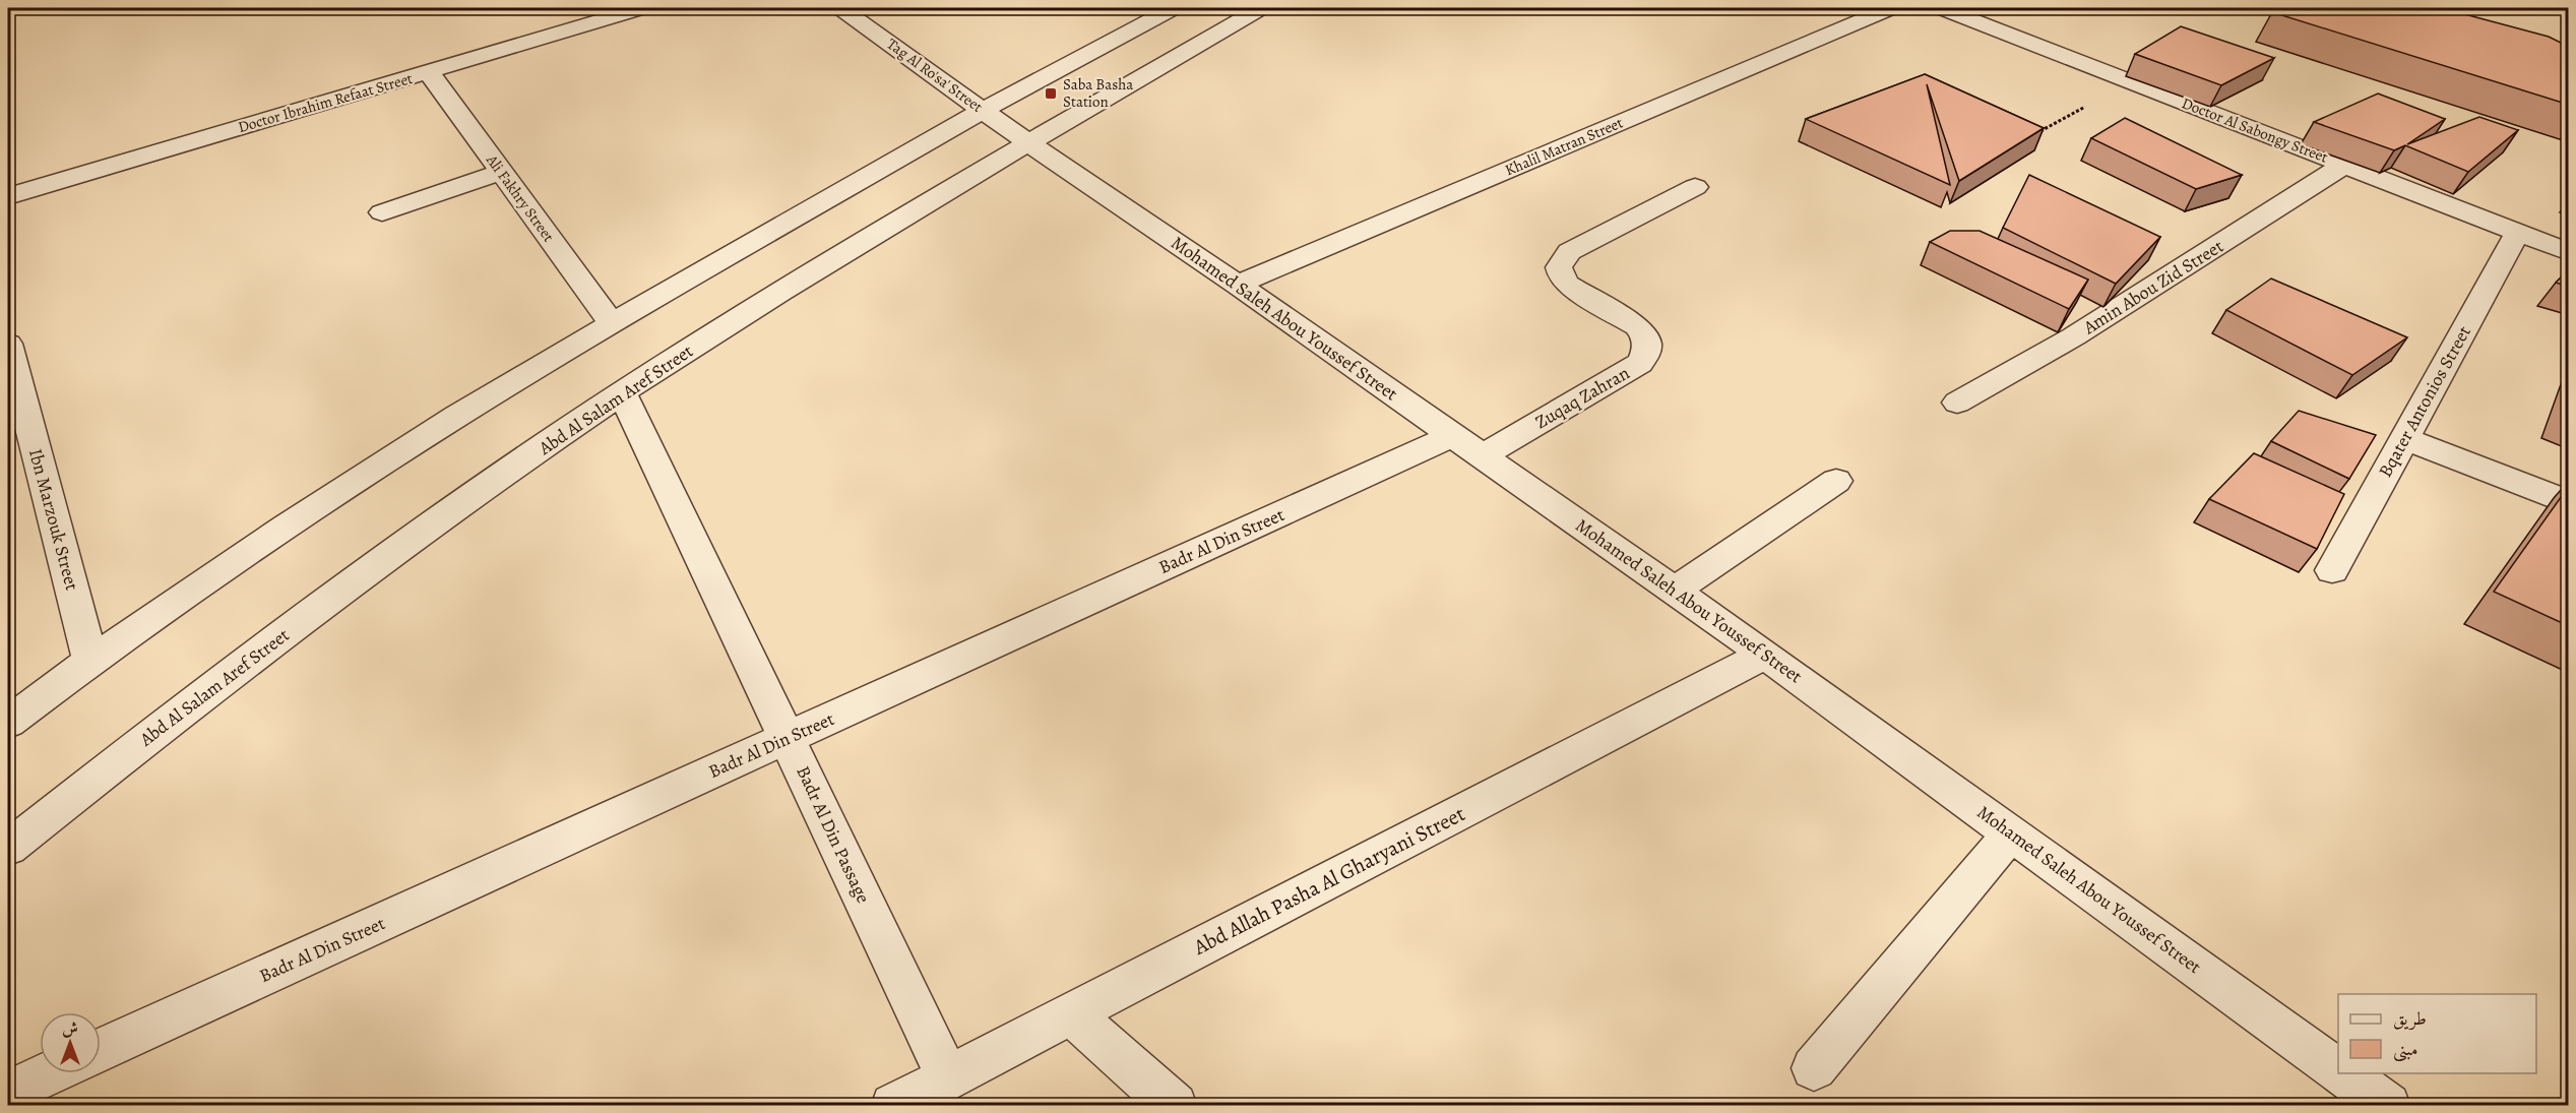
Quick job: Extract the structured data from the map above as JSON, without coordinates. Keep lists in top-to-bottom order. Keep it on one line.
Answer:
{"streets":{"street":["Tag Al Ro'sa' Street","Doctor Ibrahim Refaat Street","Doctor Al Sabongy Street","Khalil Matran Street","Ali Fakhry Street","Amin Abou Zid Street","Mohamed Saleh Abou Youssef Street","Zuqaq Zahran","Abd Al Salam Aref Street","Bqater Antonios Street","Ibn Marzouk Street","Badr Al Din Street","Badr Al Din Passage","Abd Allah Pasha Al Gharyani Street"]},"crossings":[["Tag Al Ro'sa' Street","Mohamed Saleh Abou Youssef Street"],["Tag Al Ro'sa' Street","Abd Al Salam Aref Street"],["Doctor Ibrahim Refaat Street","Ali Fakhry Street"],["Doctor Al Sabongy Street","Amin Abou Zid Street"],["Doctor Al Sabongy Street","Bqater Antonios Street"],["Khalil Matran Street","Mohamed Saleh Abou Youssef Street"],["Mohamed Saleh Abou Youssef Street","Zuqaq Zahran"],["Mohamed Saleh Abou Youssef Street","Abd Al Salam Aref Street"],["Mohamed Saleh Abou Youssef Street","Badr Al Din Street"],["Mohamed Saleh Abou Youssef Street","Abd Allah Pasha Al Gharyani Street"],["Zuqaq Zahran","Badr Al Din Street"],["Abd Al Salam Aref Street","Badr Al Din Passage"],["Badr Al Din Street","Badr Al Din Passage"],["Badr Al Din Passage","Abd Allah Pasha Al Gharyani Street"]],"places":{"transit":["Saba Basha Station"]},"legend":["طريق","مبنى"],"north":"top"}
